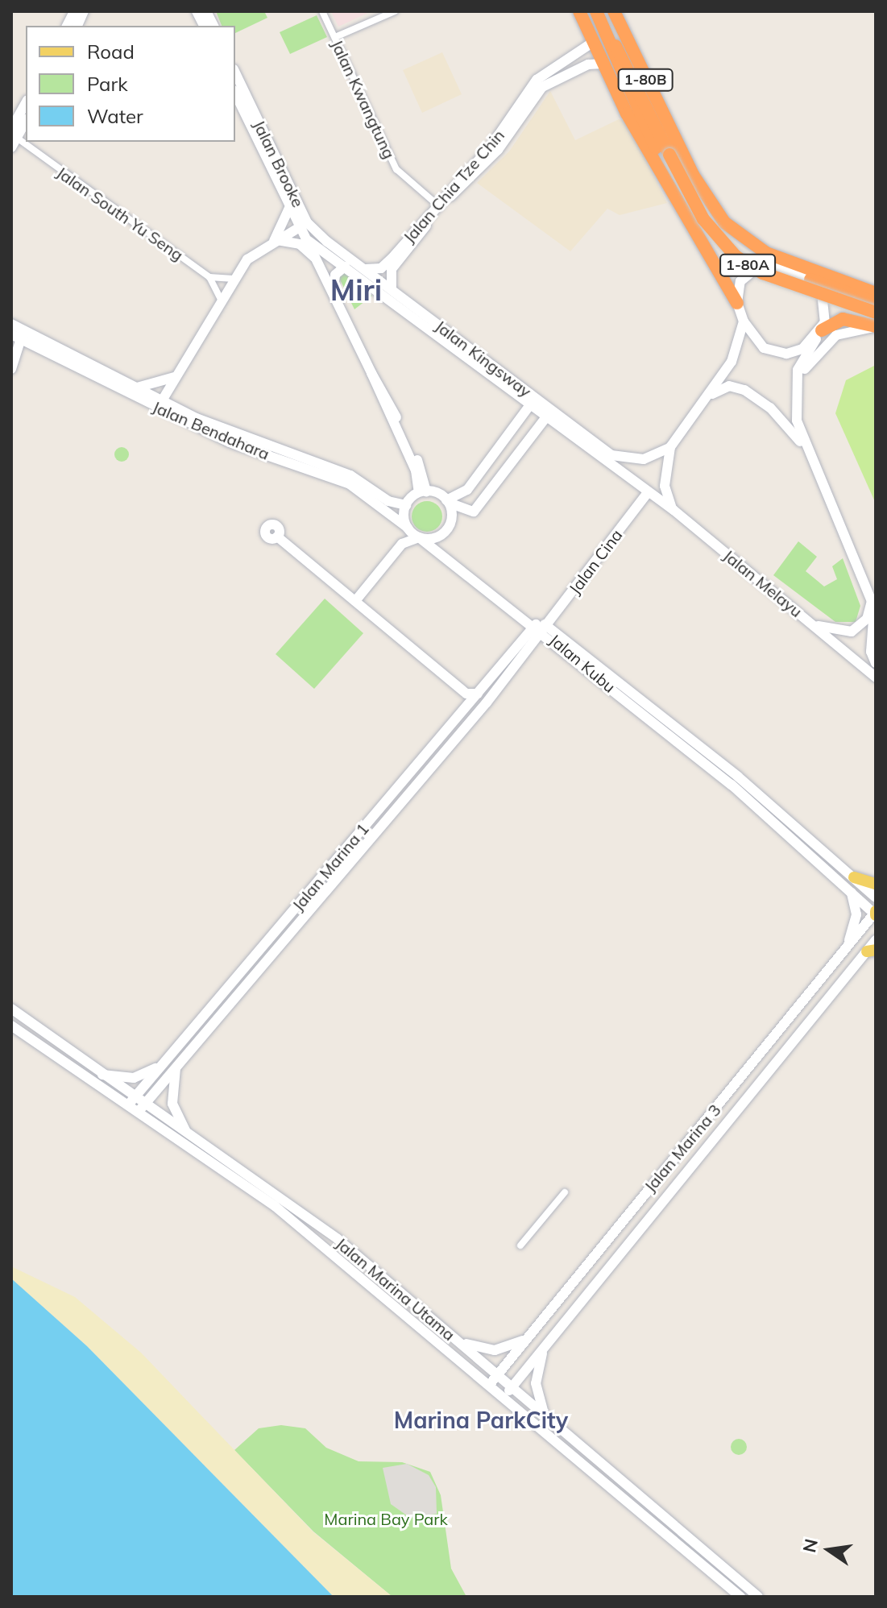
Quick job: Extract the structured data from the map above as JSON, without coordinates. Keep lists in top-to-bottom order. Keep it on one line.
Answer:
{"streets":{"highway":["1-80B","1-80A"],"street":["Jalan Kwangtung","Jalan Brooke","Jalan Chia Tze Chin","Jalan South Yu Seng","Jalan Kingsway","Jalan Bendahara","Jalan Cina","Jalan Melayu","Jalan Kubu","Jalan Marina 1","Jalan Marina 3","Jalan Marina Utama"]},"crossings":[["1-80B","1-80A"],["Jalan Kwangtung","Jalan Chia Tze Chin"],["Jalan Brooke","Jalan Kingsway"],["Jalan Chia Tze Chin","Jalan Kingsway"],["Jalan Kingsway","Jalan Cina"],["Jalan Kingsway","Jalan Melayu"],["Jalan Cina","Jalan Melayu"],["Jalan Cina","Jalan Kubu"],["Jalan Cina","Jalan Marina 1"],["Jalan Kubu","Jalan Marina 1"],["Jalan Kubu","Jalan Marina 3"],["Jalan Marina 1","Jalan Marina Utama"],["Jalan Marina 3","Jalan Marina Utama"]],"districts":["Miri","Marina ParkCity"],"parks":["Marina Bay Park"],"legend":["Road","Park","Water"],"north":"left"}
